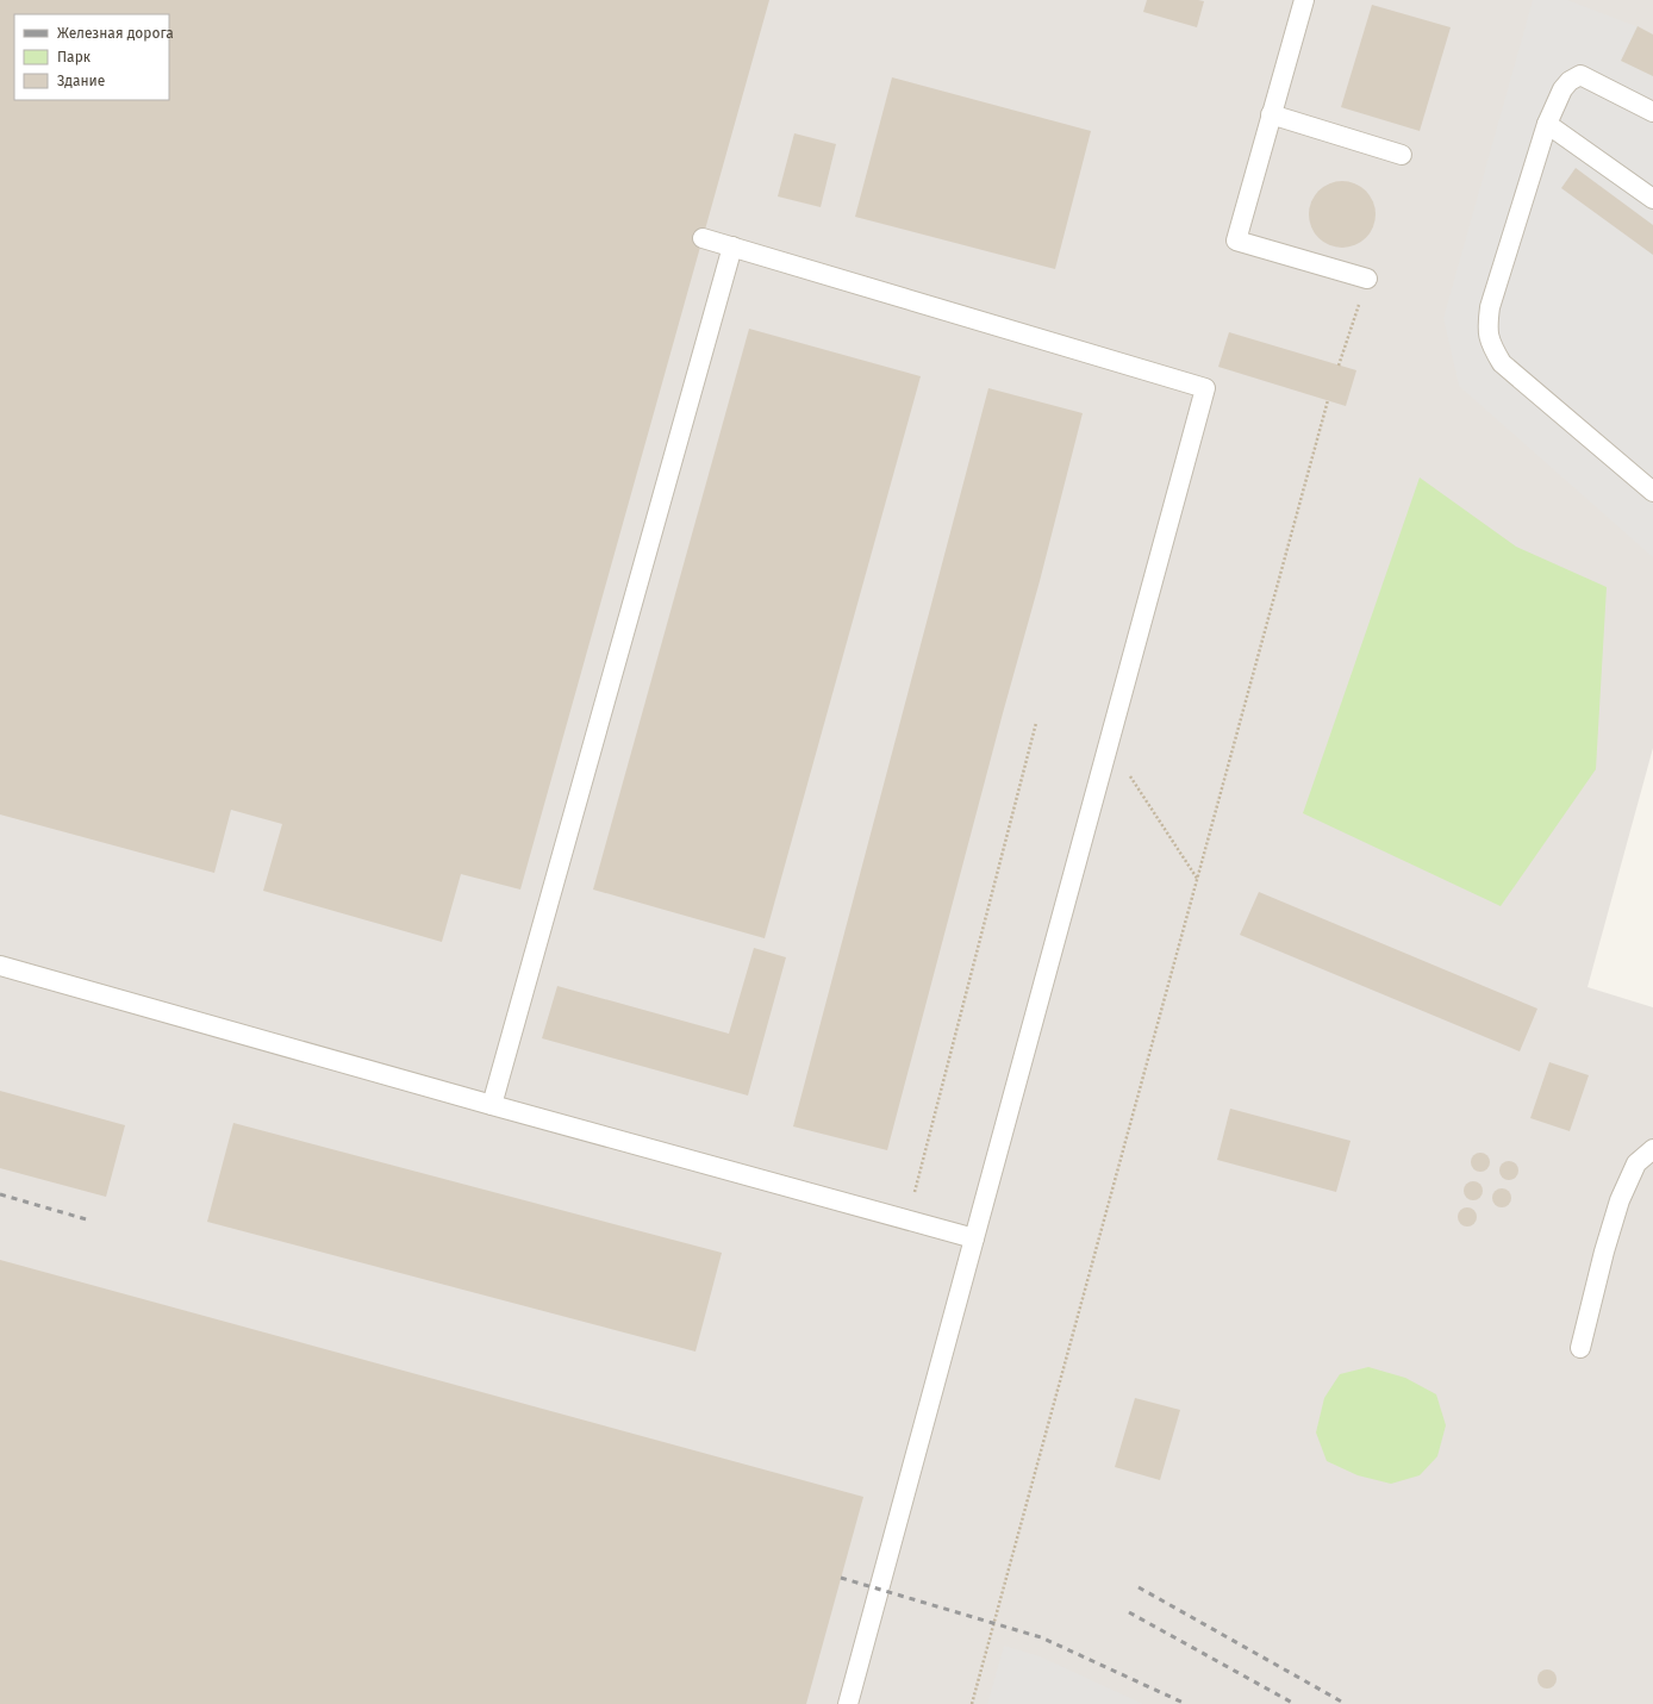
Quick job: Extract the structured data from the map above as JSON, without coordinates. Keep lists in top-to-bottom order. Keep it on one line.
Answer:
{"legend":["Железная дорога","Парк","Здание"]}
